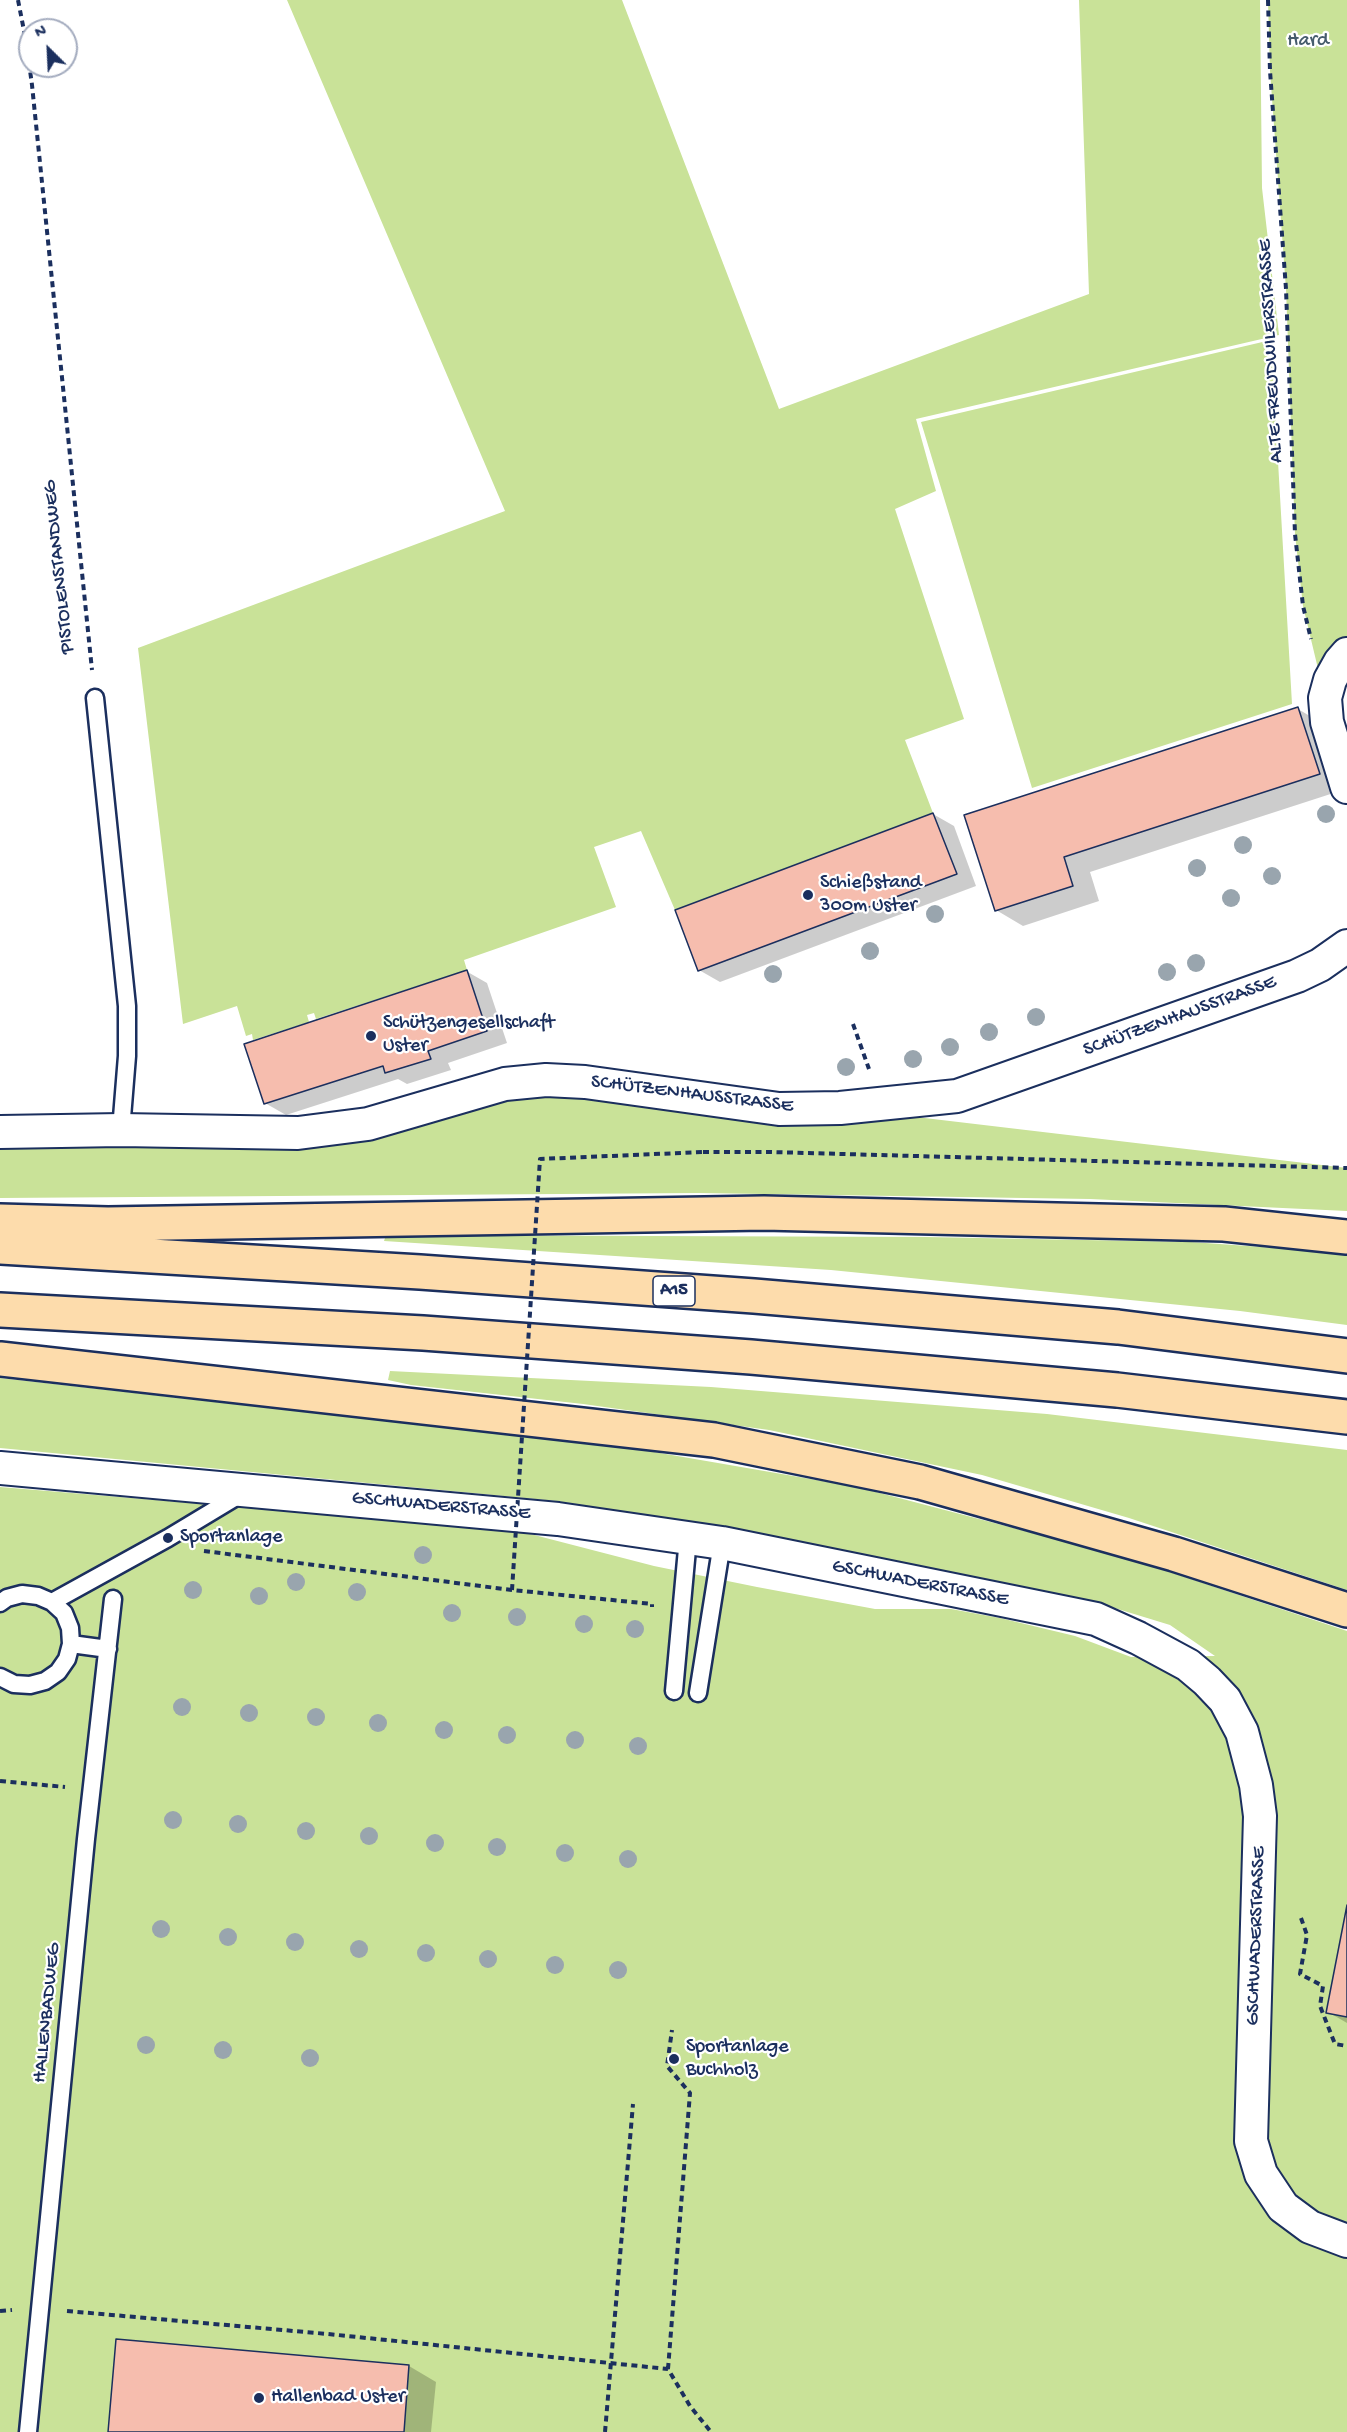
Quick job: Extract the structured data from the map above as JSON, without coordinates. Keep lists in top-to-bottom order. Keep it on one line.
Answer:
{"streets":{"highway":["A15"],"street":["SCHÜTZENHAUSSTRASSE","GSCHWADERSTRASSE"],"lane":["HALLENBADWEG"],"path":["ALTE FREUDWILERSTRASSE","PISTOLENSTANDWEG"]},"parks":["Hard"],"places":["Schießstand 300m Uster","Schützengesellschaft Uster","Sportanlage","Sportanlage Buchholz","Hallenbad Uster"],"north":"top left"}
